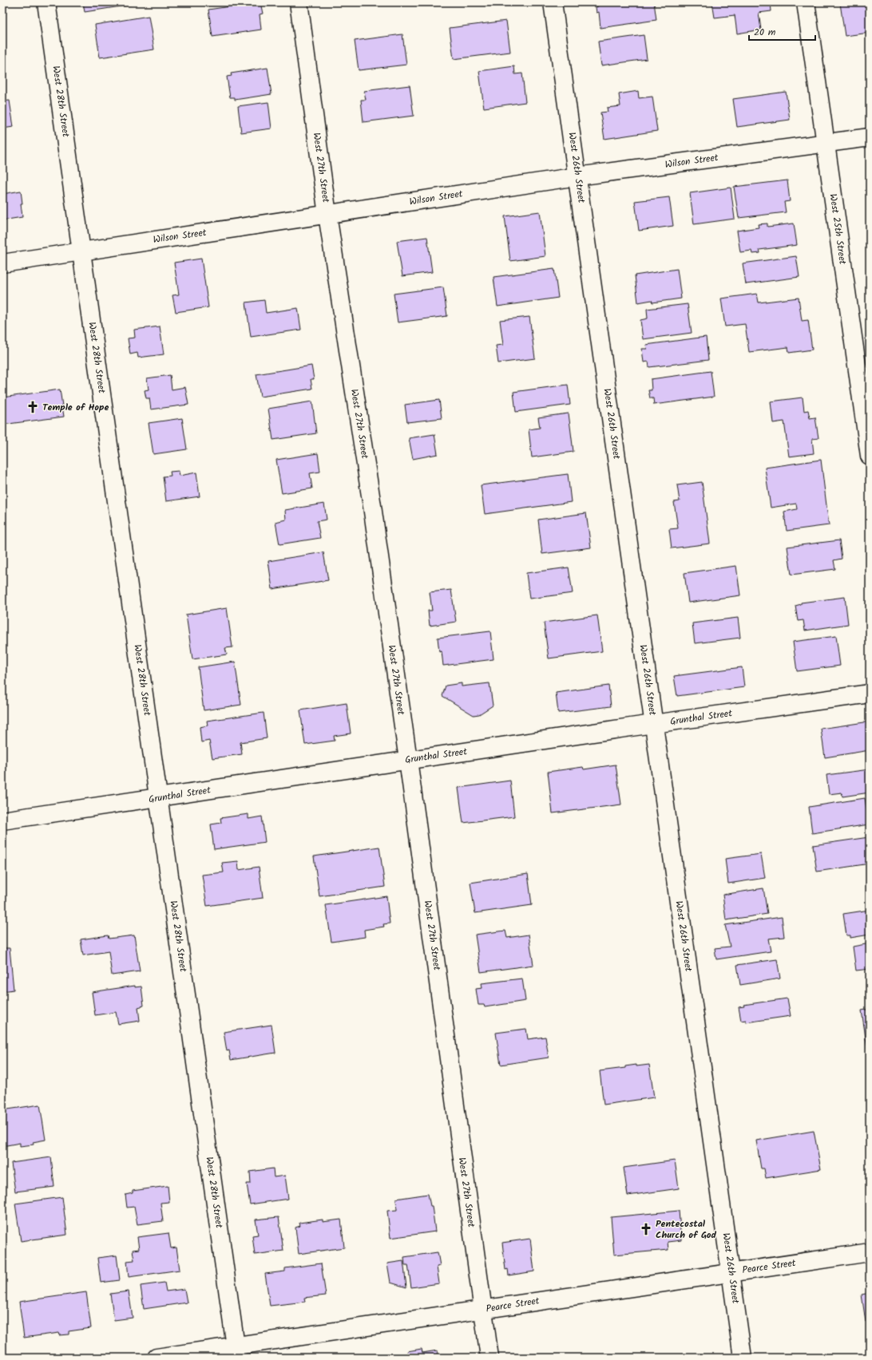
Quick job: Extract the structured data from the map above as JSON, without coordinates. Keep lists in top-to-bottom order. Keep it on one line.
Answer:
{"streets":{"street":["West 28th Street","Wilson Street","West 27th Street","West 26th Street","West 25th Street","Grunthal Street","Pearce Street"]},"crossings":[["West 28th Street","Wilson Street"],["West 28th Street","Grunthal Street"],["West 28th Street","Pearce Street"],["Wilson Street","West 27th Street"],["Wilson Street","West 26th Street"],["Wilson Street","West 25th Street"],["West 27th Street","Grunthal Street"],["West 27th Street","Pearce Street"],["West 26th Street","Grunthal Street"],["West 26th Street","Pearce Street"]],"places":{"church":["Temple of Hope","Pentecostal Church of God"]},"scale_bar":"20 m"}
